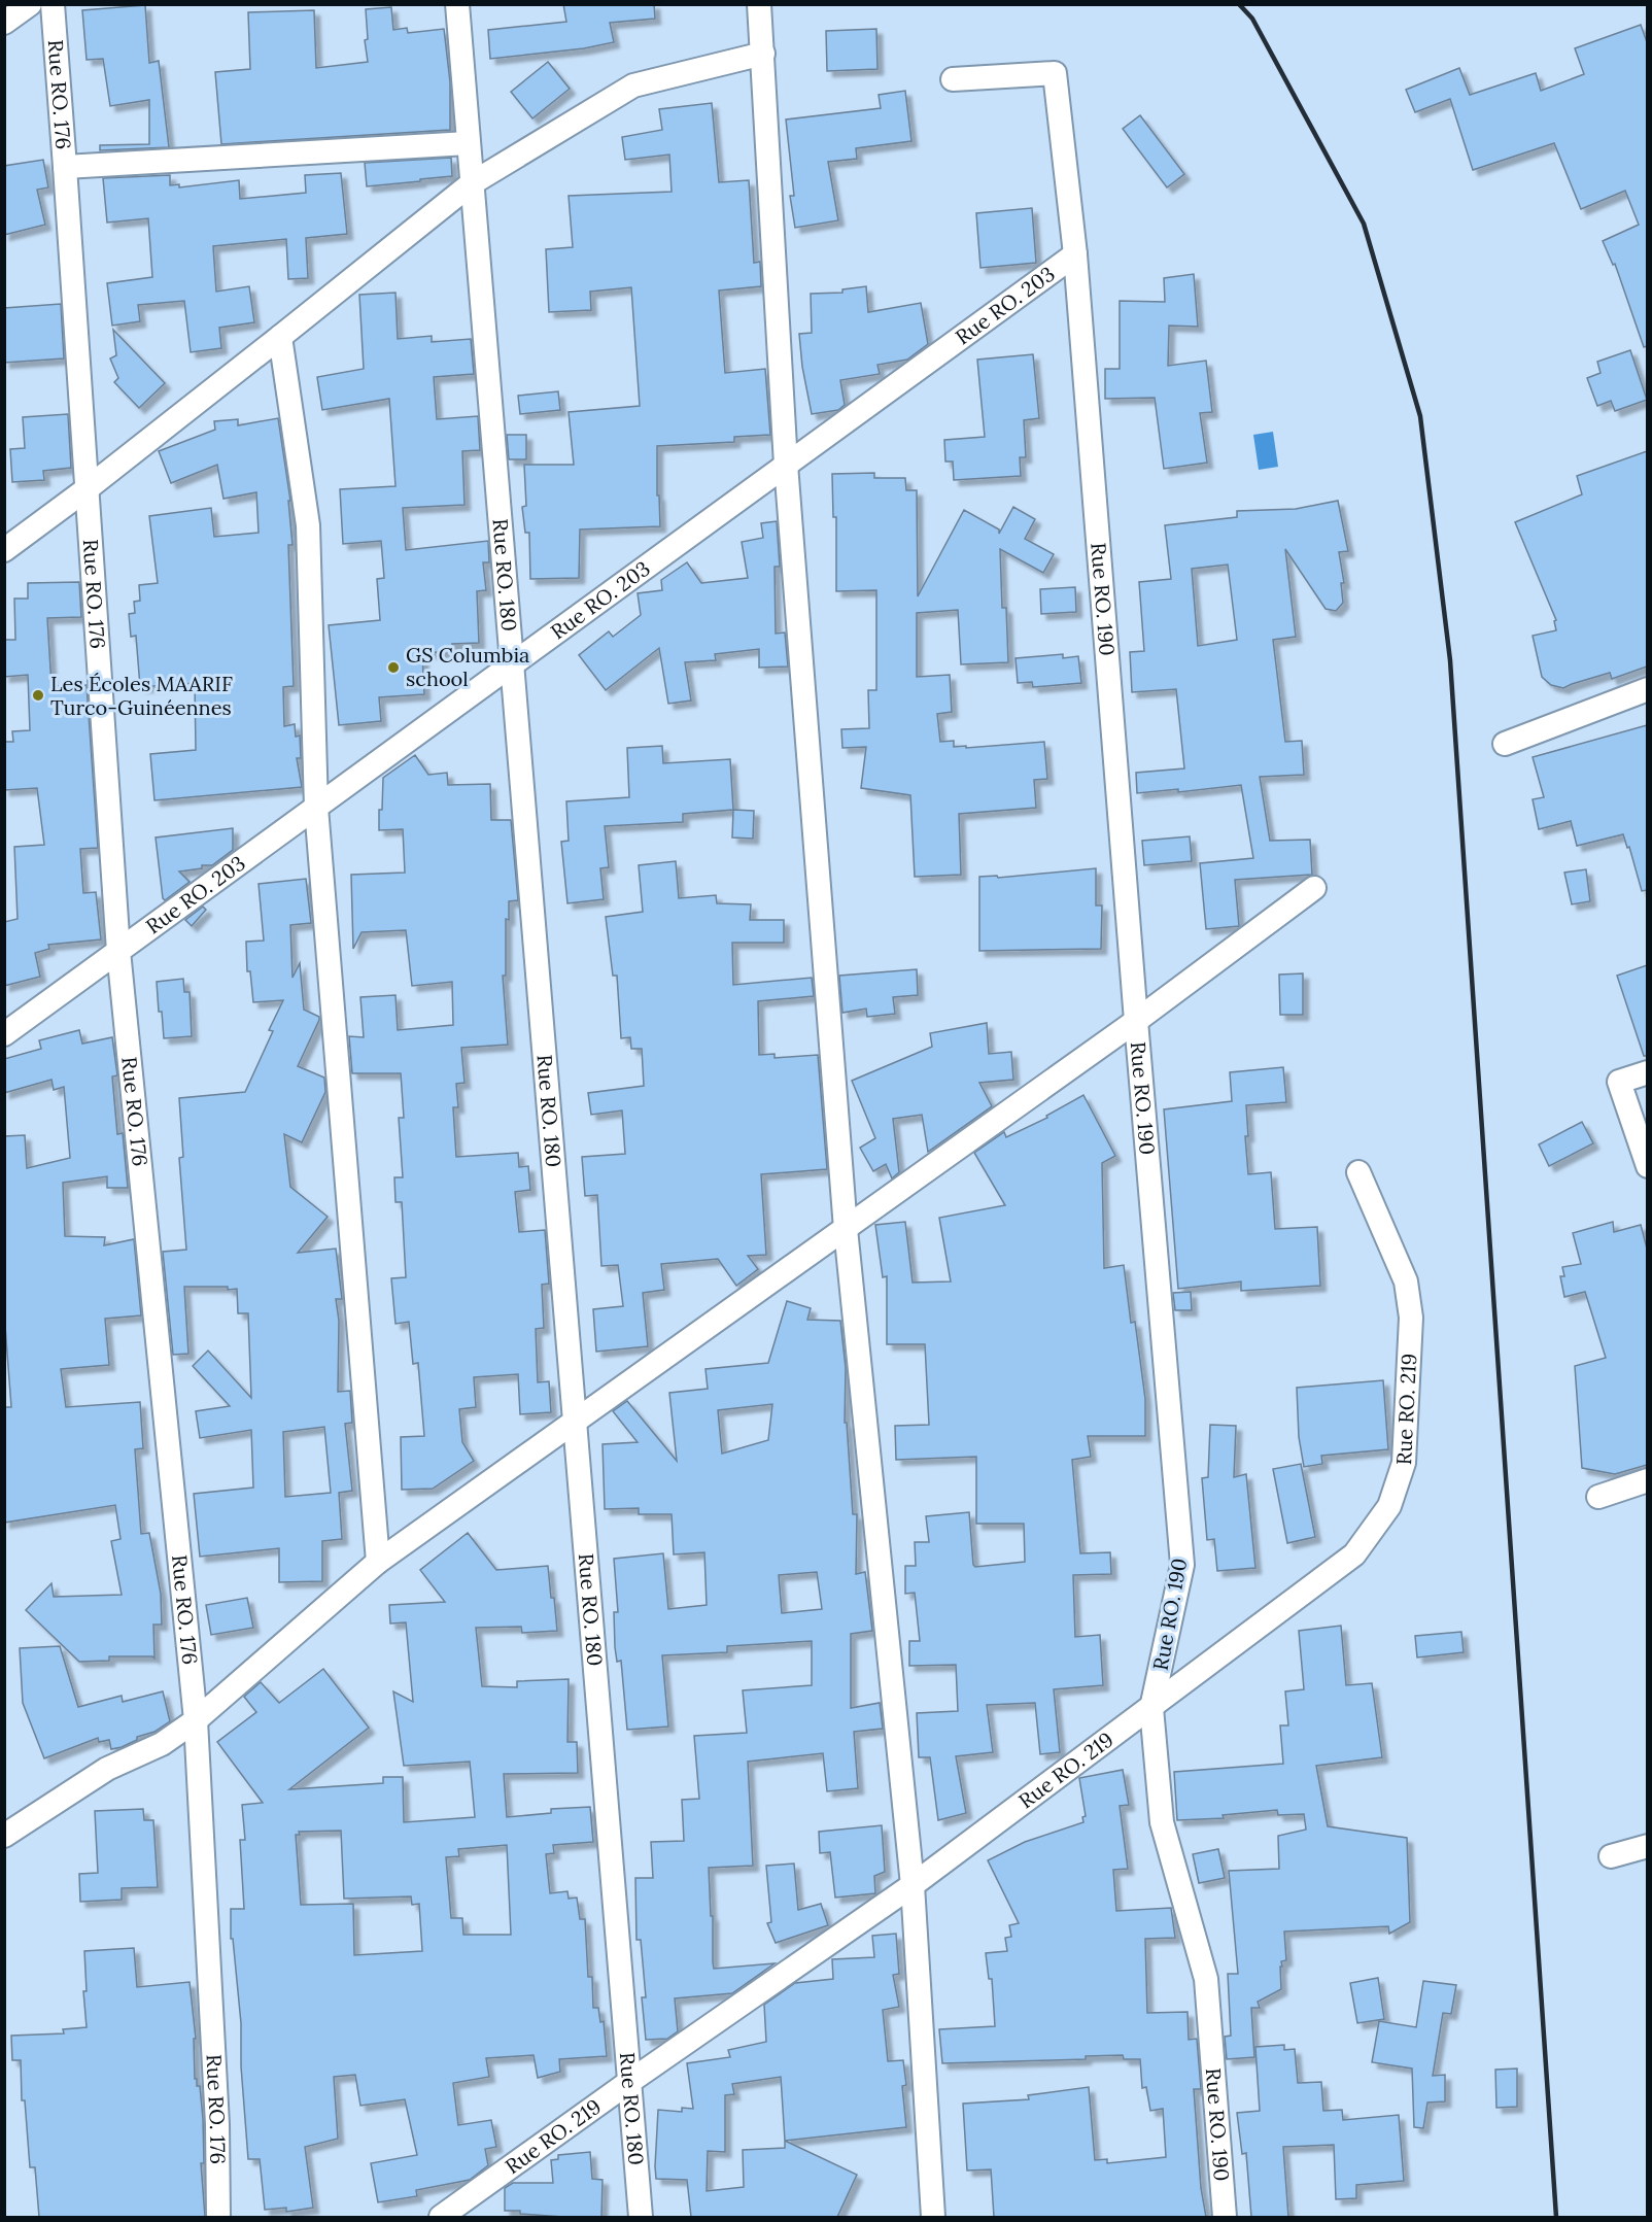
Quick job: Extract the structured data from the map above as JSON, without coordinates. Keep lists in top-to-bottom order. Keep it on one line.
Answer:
{"streets":{"street":["Rue RO. 176","Rue RO. 203","Rue RO. 180","Rue RO. 190","Rue RO. 219"]},"crossings":[["Rue RO. 176","Rue RO. 203"],["Rue RO. 203","Rue RO. 180"],["Rue RO. 203","Rue RO. 190"],["Rue RO. 180","Rue RO. 219"],["Rue RO. 190","Rue RO. 219"]],"places":["GS Columbia school","Les Écoles MAARIF Turco-Guinéennes"]}
